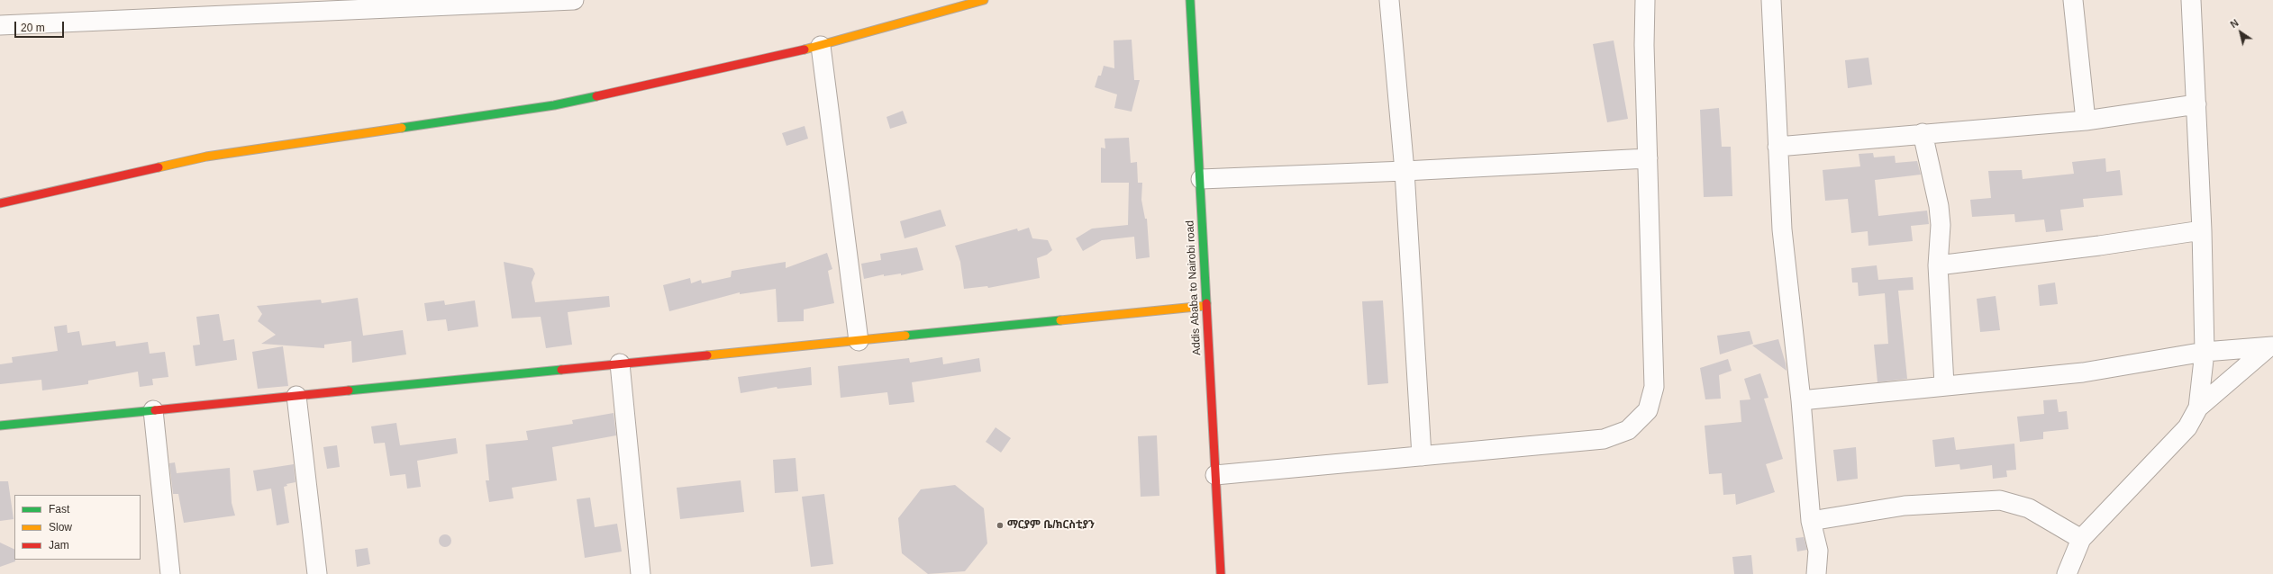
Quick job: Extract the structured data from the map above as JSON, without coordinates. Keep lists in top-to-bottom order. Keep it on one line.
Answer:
{"streets":{"main road":["Addis Ababa to Nairobi road"]},"places":["ማርያም ቤ/ክርስቲያን"],"legend":["Fast","Slow","Jam"],"scale_bar":"20 m","north":"top left"}
